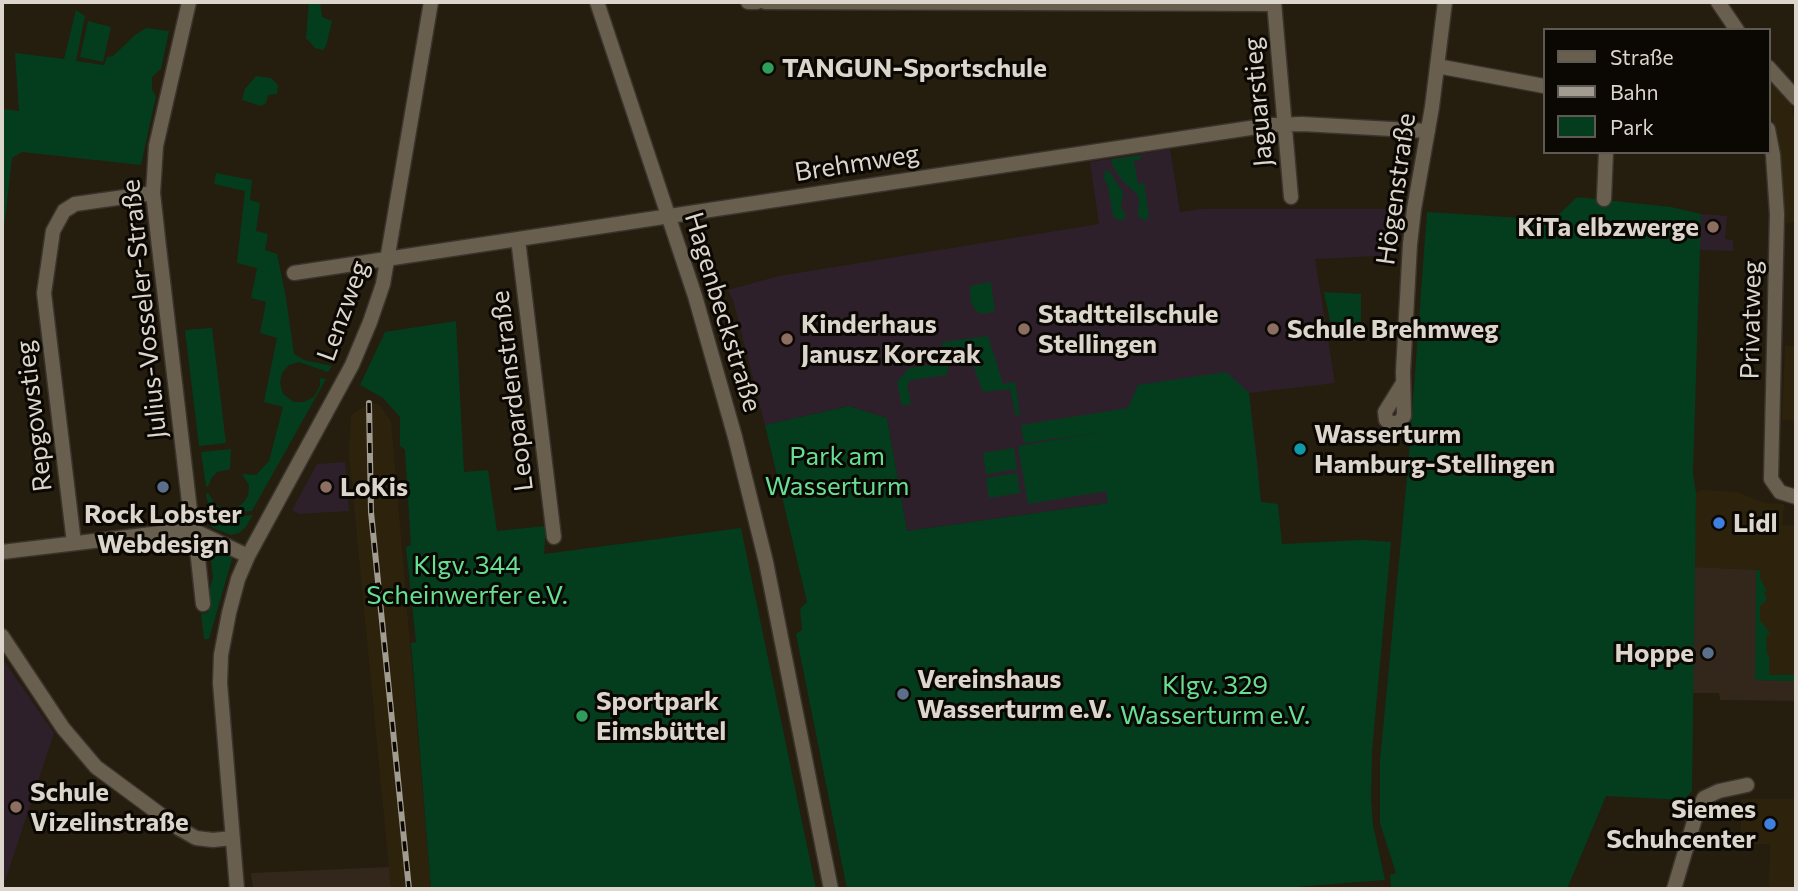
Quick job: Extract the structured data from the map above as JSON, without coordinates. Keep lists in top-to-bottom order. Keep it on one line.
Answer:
{"streets":{"street":["Jaguarstieg","Brehmweg","Högenstraße","Julius-Vosseler-Straße","Lenzweg","Hagenbeckstraße","Privatweg","Leopardenstraße","Repgowstieg"]},"crossings":[["Jaguarstieg","Brehmweg"],["Brehmweg","Högenstraße"],["Brehmweg","Lenzweg"],["Brehmweg","Hagenbeckstraße"],["Brehmweg","Leopardenstraße"],["Julius-Vosseler-Straße","Repgowstieg"]],"parks":["Park am Wasserturm","Klgv. 344 Scheinwerfer e.V.","Klgv. 329 Wasserturm e.V."],"places":["TANGUN-Sportschule","KiTa elbzwerge","Stadtteilschule Stellingen","Schule Brehmweg","Kinderhaus Janusz Korczak","Wasserturm Hamburg-Stellingen","Rock Lobster Webdesign","LoKis","Lidl","Hoppe","Vereinshaus Wasserturm e.V.","Sportpark Eimsbüttel","Schule Vizelinstraße","Siemes Schuhcenter"],"legend":["Straße","Bahn","Park"]}
